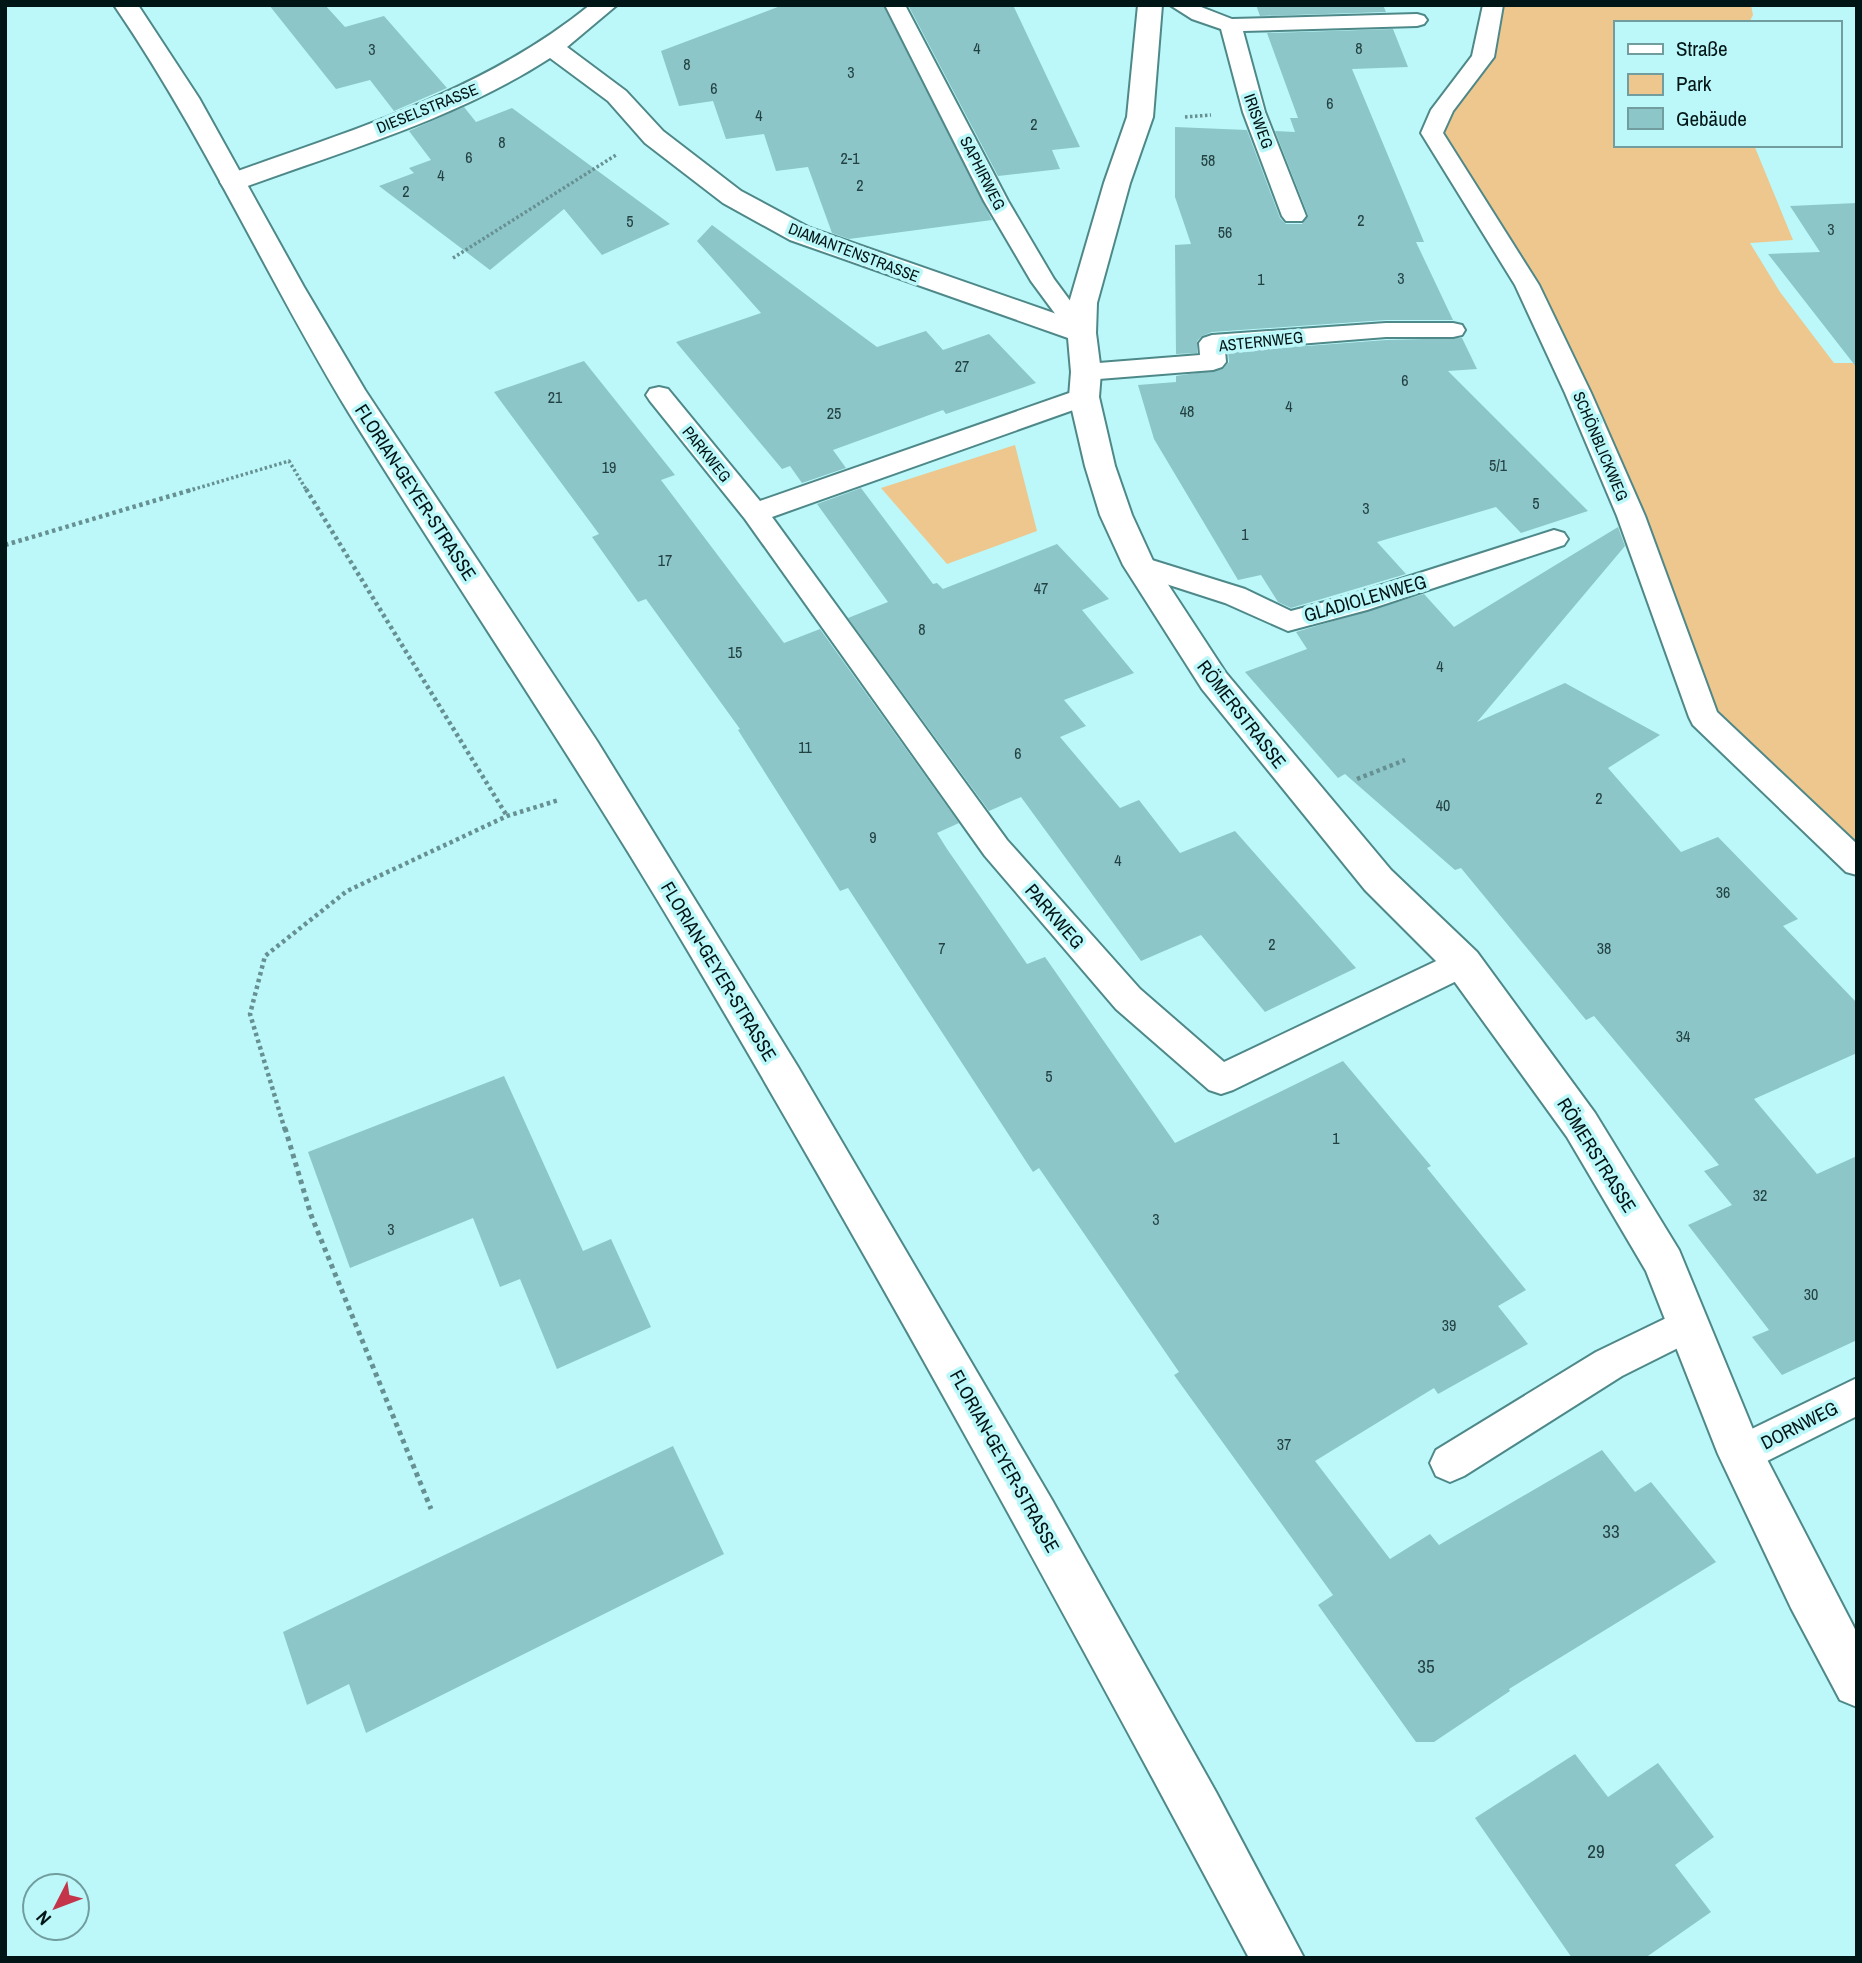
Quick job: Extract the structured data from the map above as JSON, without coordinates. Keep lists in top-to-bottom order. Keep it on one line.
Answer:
{"streets":{"street":["DIESELSTRASSE","DIAMANTENSTRASSE","FLORIAN-GEYER-STRASSE","RÖMERSTRASSE"],"lane":["IRISWEG","SAPHIRWEG","ASTERNWEG","SCHÖNBLICKWEG","PARKWEG","GLADIOLENWEG","DORNWEG"]},"crossings":[["DIESELSTRASSE","DIAMANTENSTRASSE"],["DIESELSTRASSE","FLORIAN-GEYER-STRASSE"],["SAPHIRWEG","DIAMANTENSTRASSE"],["SAPHIRWEG","RÖMERSTRASSE"],["DIAMANTENSTRASSE","RÖMERSTRASSE"],["ASTERNWEG","RÖMERSTRASSE"],["PARKWEG","RÖMERSTRASSE"],["GLADIOLENWEG","RÖMERSTRASSE"],["RÖMERSTRASSE","DORNWEG"]],"house_numbers":["4","8","3","8","3","6","6","4","2","8","6","2-1","58","4","2","2","2","5","3","56","3","1","27","6","21","4","48","25","5/1","19","5","3","1","17","47","8","15","4","11","6","2","40","9","4","36","2","7","38","34","5","1","32","3","3","30","39","37","33","35","29"],"legend":["Straße","Park","Gebäude"],"north":"bottom left"}
